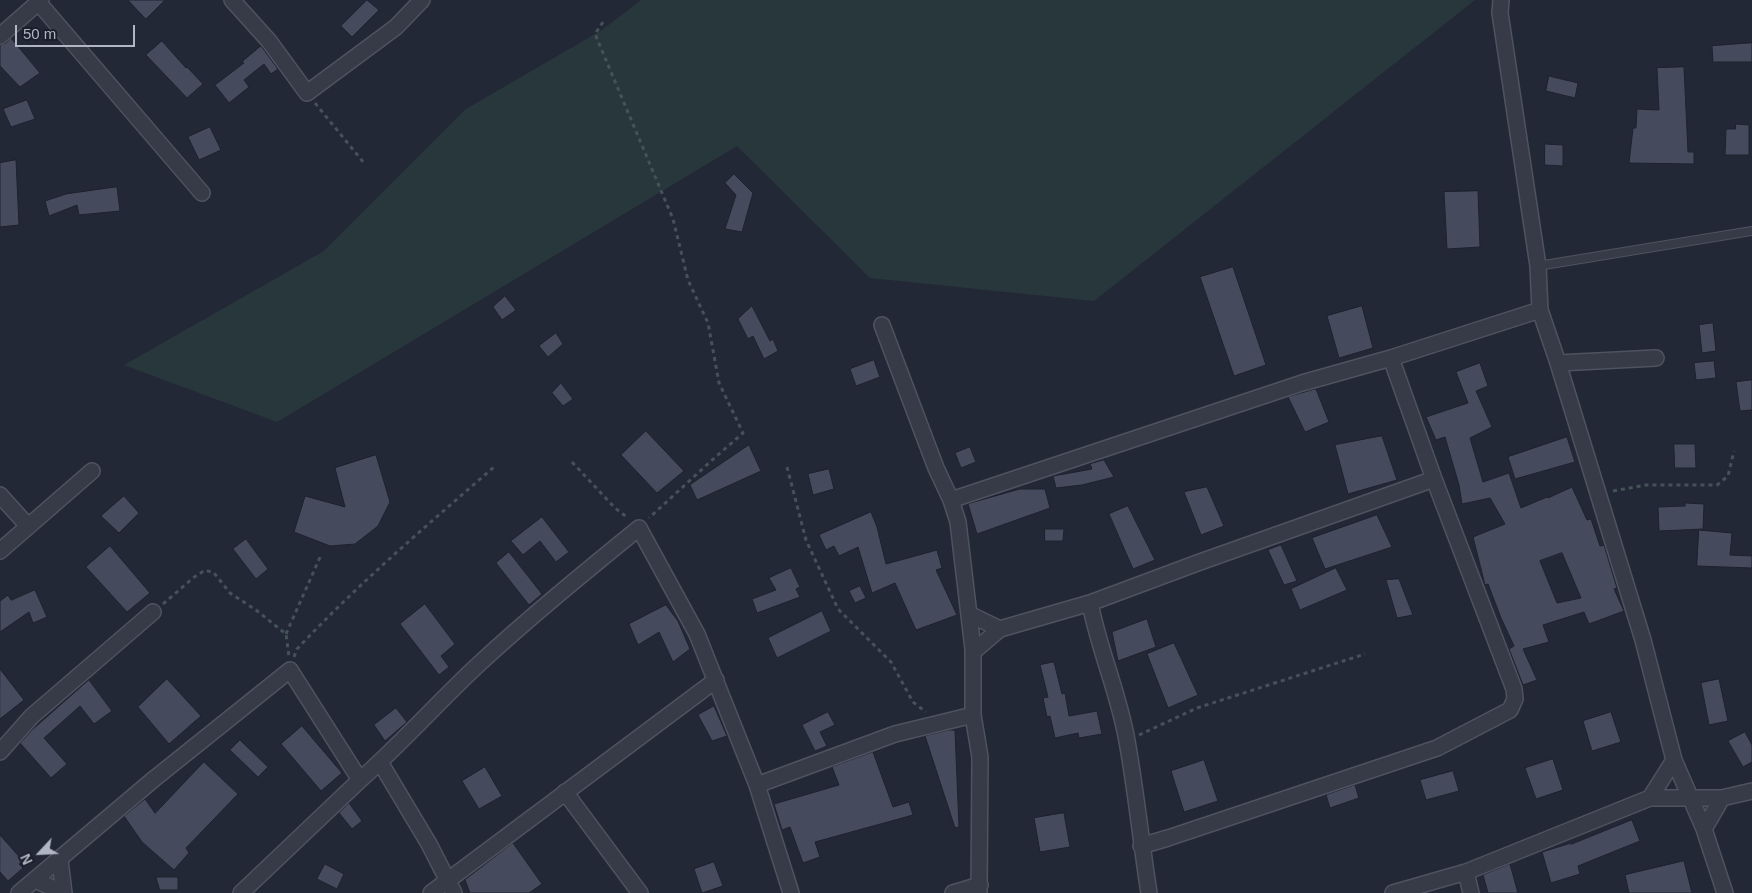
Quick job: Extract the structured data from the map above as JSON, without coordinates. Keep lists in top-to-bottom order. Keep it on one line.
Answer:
{"scale_bar":"50 m","north":"bottom left"}
